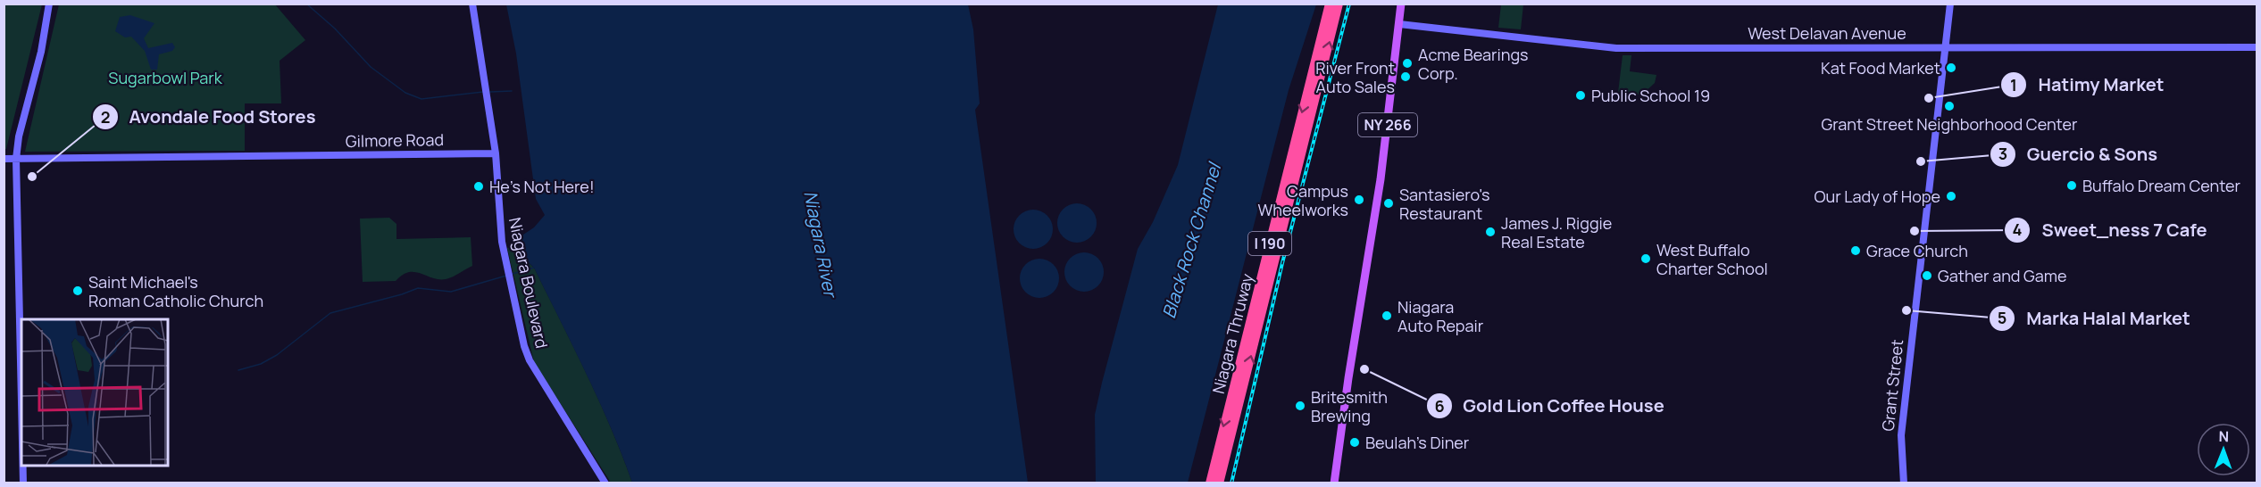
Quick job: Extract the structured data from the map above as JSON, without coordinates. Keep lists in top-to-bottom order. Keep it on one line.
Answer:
{"streets":{"highway":["I 190","Niagara Thruway"],"main road":["West Delavan Avenue","NY 266","Gilmore Road","Niagara Boulevard","Grant Street"]},"crossings":[["West Delavan Avenue","NY 266"],["West Delavan Avenue","Grant Street"],["Gilmore Road","Niagara Boulevard"]],"water":["Black Rock Channel","Niagara River"],"parks":["Sugarbowl Park"],"places":["Acme Bearings Corp.","Kat Food Market","River Front Auto Sales","Public School 19","Hatimy Market","Grant Street Neighborhood Center","Guercio & Sons","Avondale Food Stores","Buffalo Dream Center","He's Not Here!","Our Lady of Hope","Campus Wheelworks","Santasiero's Restaurant","Sweet_ness 7 Cafe","James J. Riggie Real Estate","Grace Church","West Buffalo Charter School","Gather and Game","Saint Michael's Roman Catholic Church","Marka Halal Market","Niagara Auto Repair","Gold Lion Coffee House","Britesmith Brewing","Beulah's Diner"],"north":"top"}
